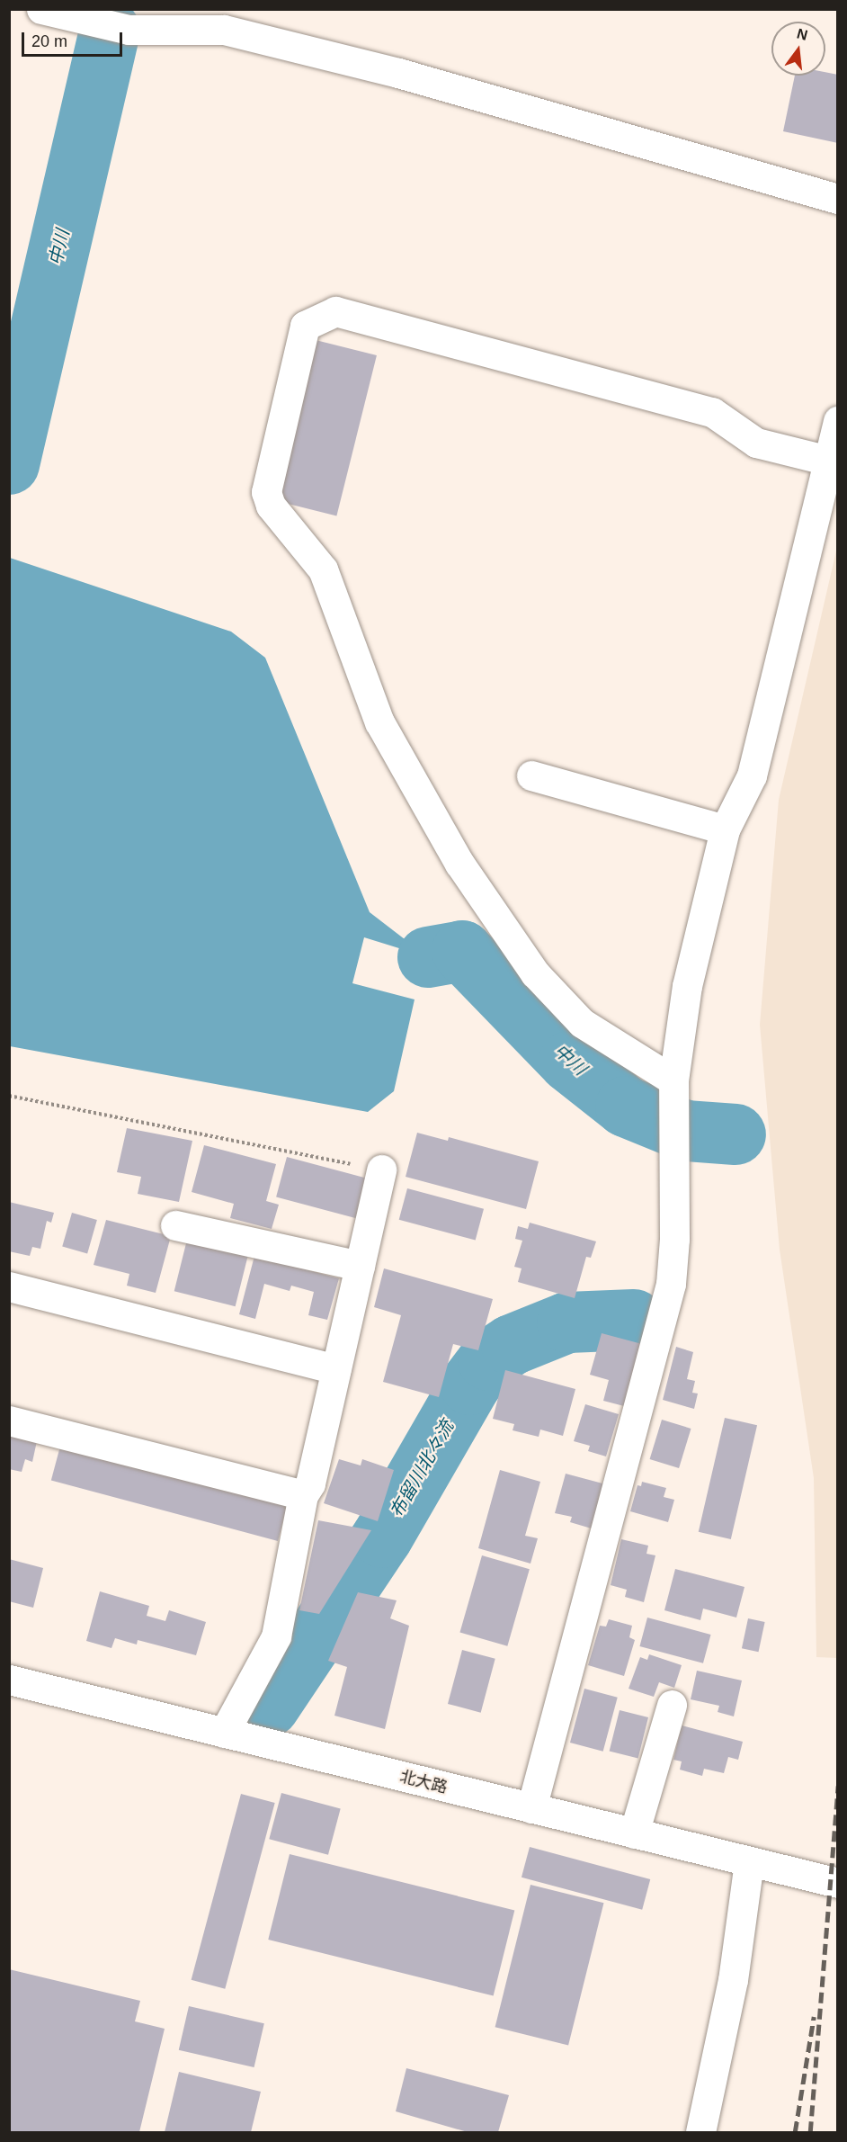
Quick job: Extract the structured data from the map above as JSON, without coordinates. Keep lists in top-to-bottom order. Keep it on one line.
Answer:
{"streets":{"street":["北大路"]},"water":["中川","布留川北々流"],"scale_bar":"20 m","north":"top"}
